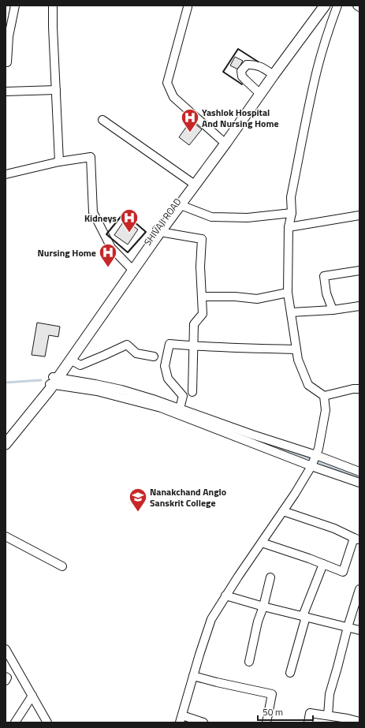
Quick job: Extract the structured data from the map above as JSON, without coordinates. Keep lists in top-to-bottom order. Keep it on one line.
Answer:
{"streets":{"main road":["SHIVAJI ROAD"]},"places":{"hospital":["Yashlok Hospital And Nursing Home","Kidneys","Nursing Home"],"school or university":["Nanakchand Anglo Sanskrit College"]},"scale_bar":"50 m"}
